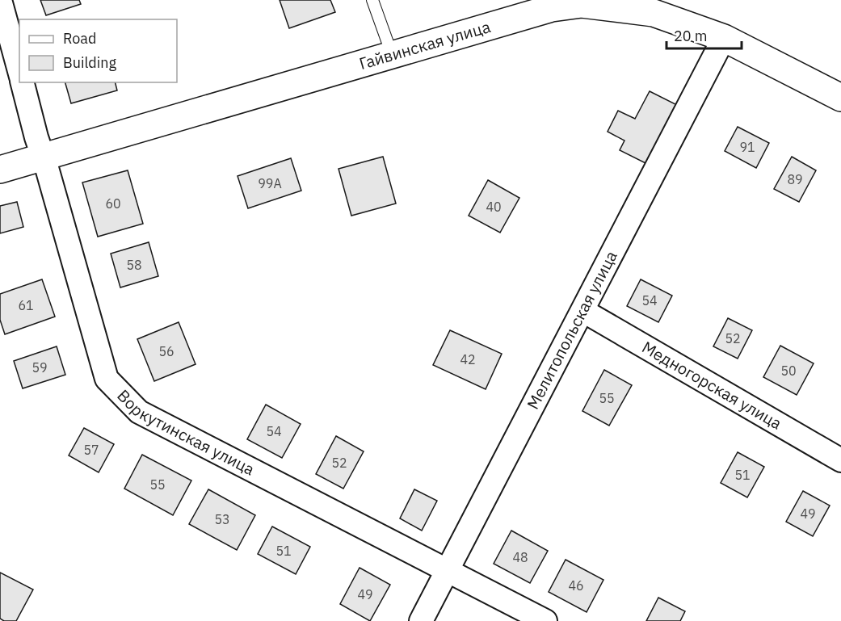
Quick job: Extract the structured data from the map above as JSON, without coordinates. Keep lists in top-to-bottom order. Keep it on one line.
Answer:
{"streets":{"main road":["Гайвинская улица"],"street":["Мелитопольская улица","Медногорская улица","Воркутинская улица"]},"crossings":[["Гайвинская улица","Мелитопольская улица"],["Гайвинская улица","Воркутинская улица"],["Мелитопольская улица","Медногорская улица"],["Мелитопольская улица","Воркутинская улица"]],"house_numbers":["91","89","99А","60","40","58","54","61","52","56","42","59","50","55","54","57","52","51","55","49","53","51","48","46","49"],"legend":["Road","Building"],"scale_bar":"20 m"}
